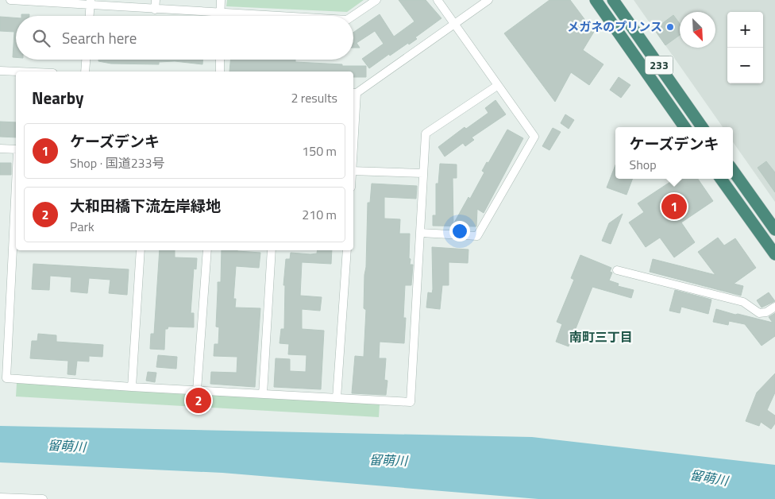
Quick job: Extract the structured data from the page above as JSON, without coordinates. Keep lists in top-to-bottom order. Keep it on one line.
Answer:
{"streets":{"highway":["233"]},"districts":["南町三丁目"],"water":["留萌川"],"places":["メガネのプリンス"],"north":"bottom right","page":{"map_buttons":["+","−"],"search":"Search here","heading":["Nearby","2 results"],"list":[{"mark":"1","name":"ケーズデンキ","note":"Shop · 国道233号","value":"150 m"},{"mark":"2","name":"大和田橋下流左岸緑地","note":"Park","value":"210 m"}],"popup":["ケーズデンキ","Shop"],"pins":["1","2"]}}
